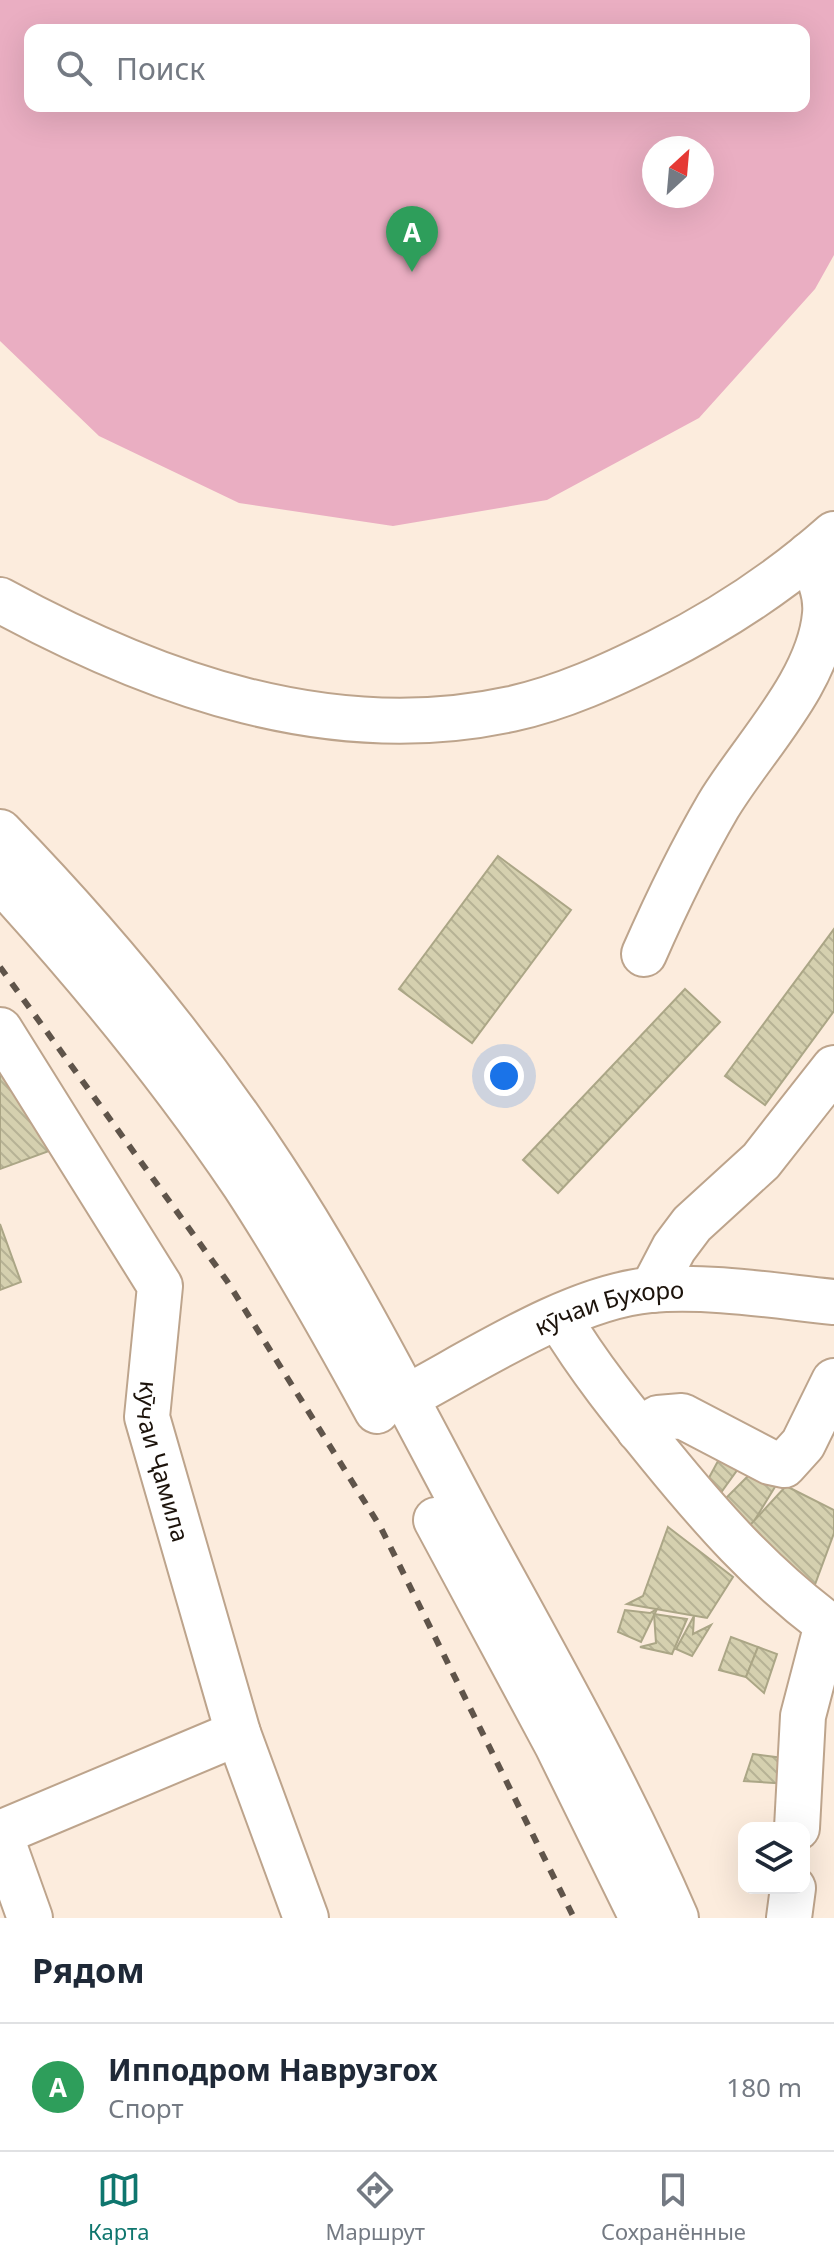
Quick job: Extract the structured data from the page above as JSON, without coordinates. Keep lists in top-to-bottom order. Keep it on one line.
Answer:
{"streets":{"street":["кӯчаи Бухоро","кӯчаи Ҷамила"]},"north":"top right","page":{"search":"Поиск","pins":"A","heading":"Рядом","list":[{"mark":"A","name":"Ипподром Наврузгох","note":"Спорт","value":"180 m"}],"nav":["Карта","Маршрут","Сохранённые"]}}
